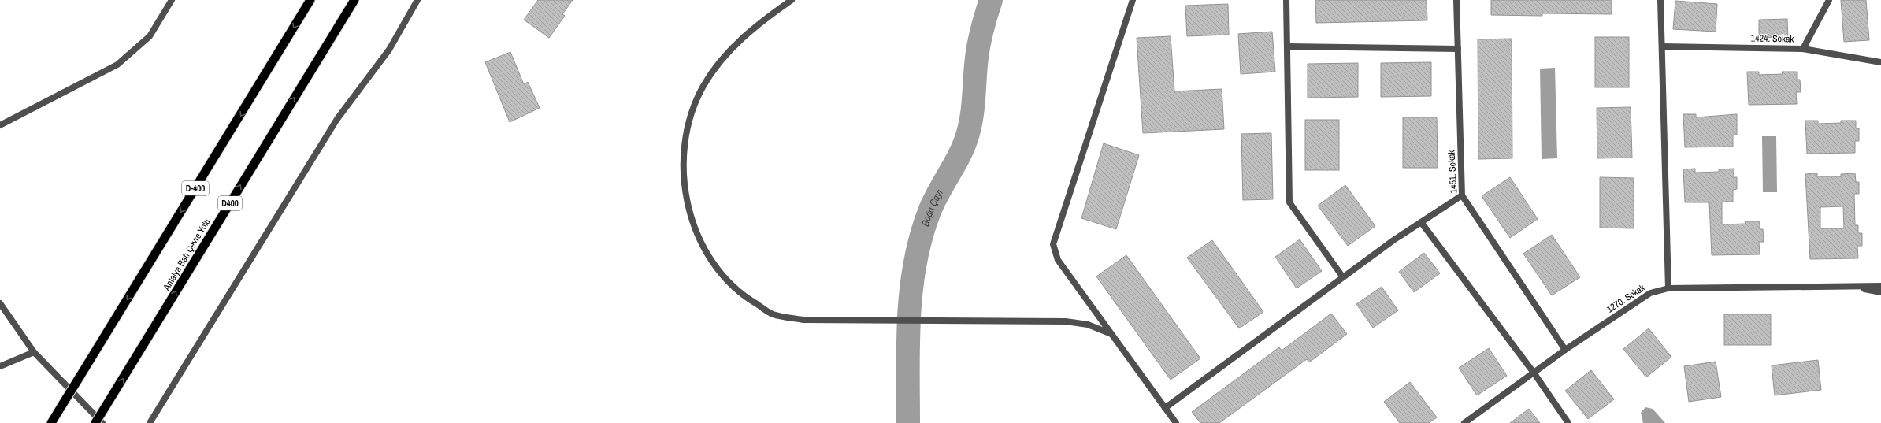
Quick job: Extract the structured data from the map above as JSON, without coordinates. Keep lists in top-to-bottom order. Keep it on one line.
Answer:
{"streets":{"highway":["D-400","D400","Antalya Batı Çevre Yolu"],"street":["1424. Sokak","1451. Sokak","1270. Sokak"]},"crossings":[["1451. Sokak","1270. Sokak"]],"water":["Boğa Çayı"]}
